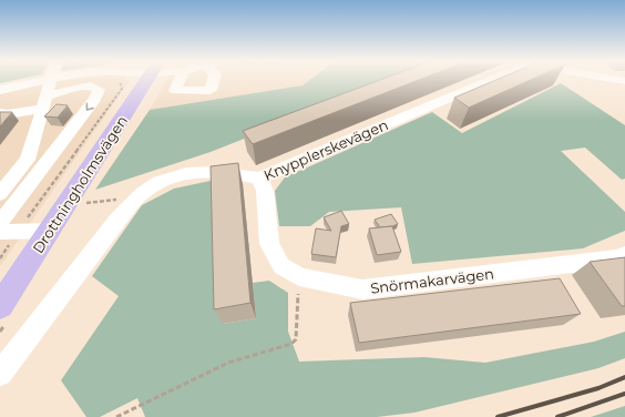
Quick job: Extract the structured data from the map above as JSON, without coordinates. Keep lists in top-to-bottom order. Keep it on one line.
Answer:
{"streets":{"main road":["Drottningholmsvägen"],"street":["Knypplerskevägen","Snörmakarvägen"]},"crossings":[["Knypplerskevägen","Snörmakarvägen"]]}
